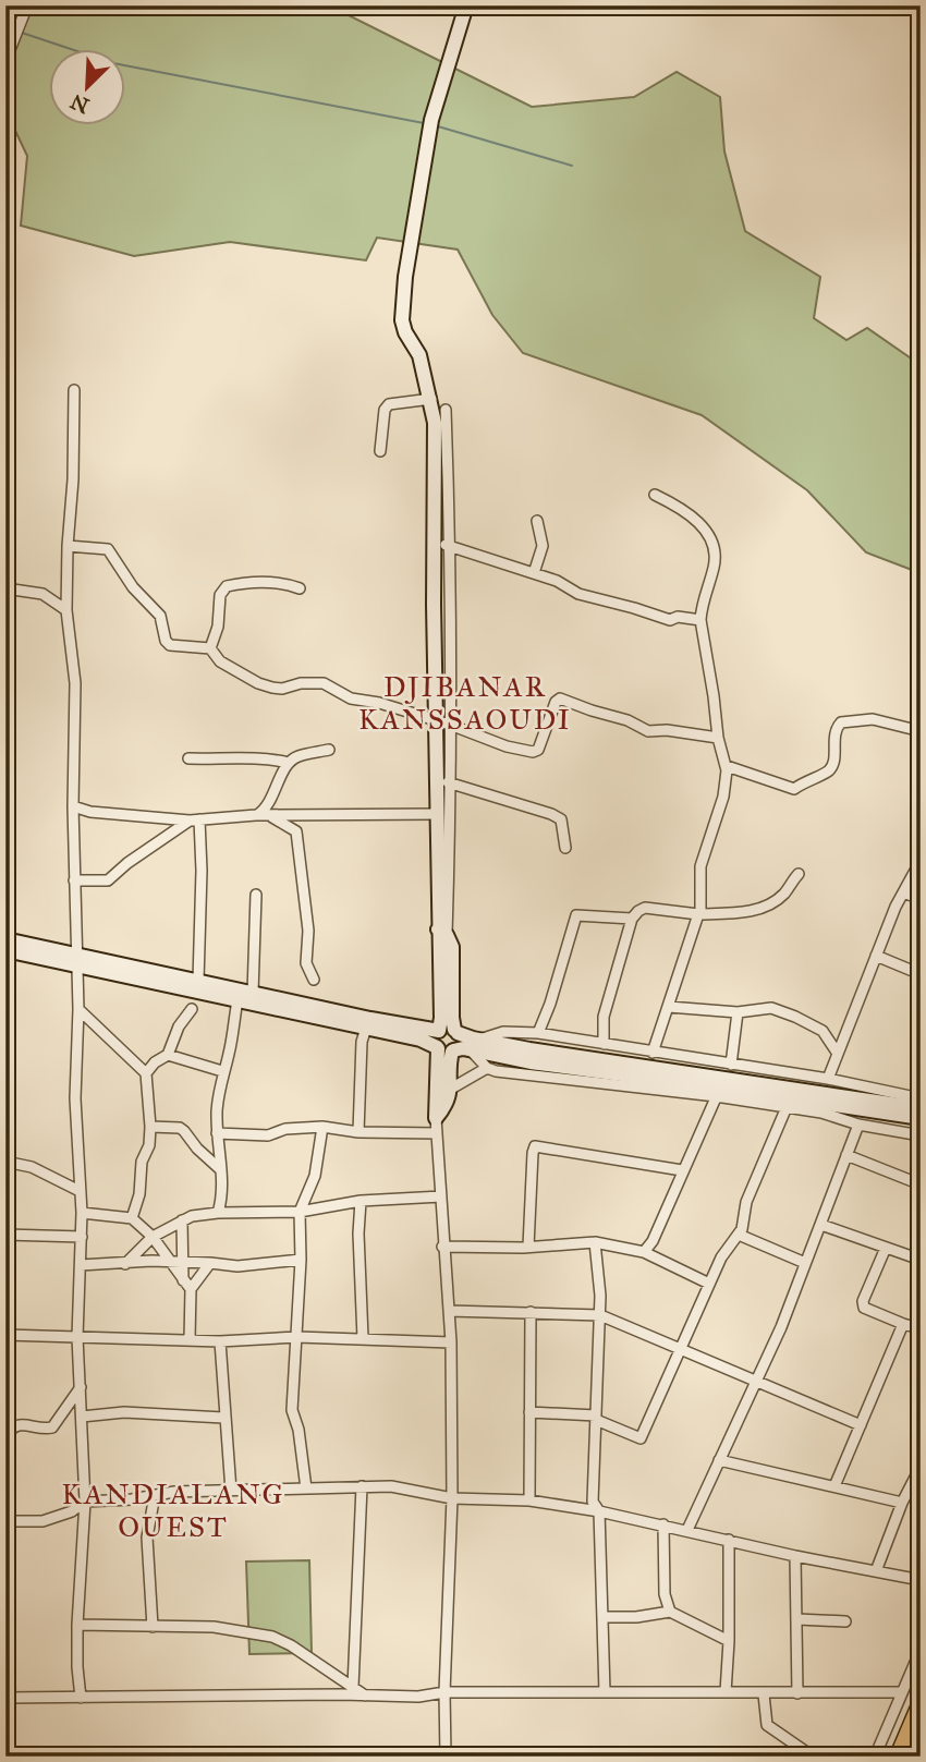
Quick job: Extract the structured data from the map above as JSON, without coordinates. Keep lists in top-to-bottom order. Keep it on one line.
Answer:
{"districts":["DJIBANAR KANSSAOUDI","KANDIALANG OUEST"],"north":"bottom left"}
